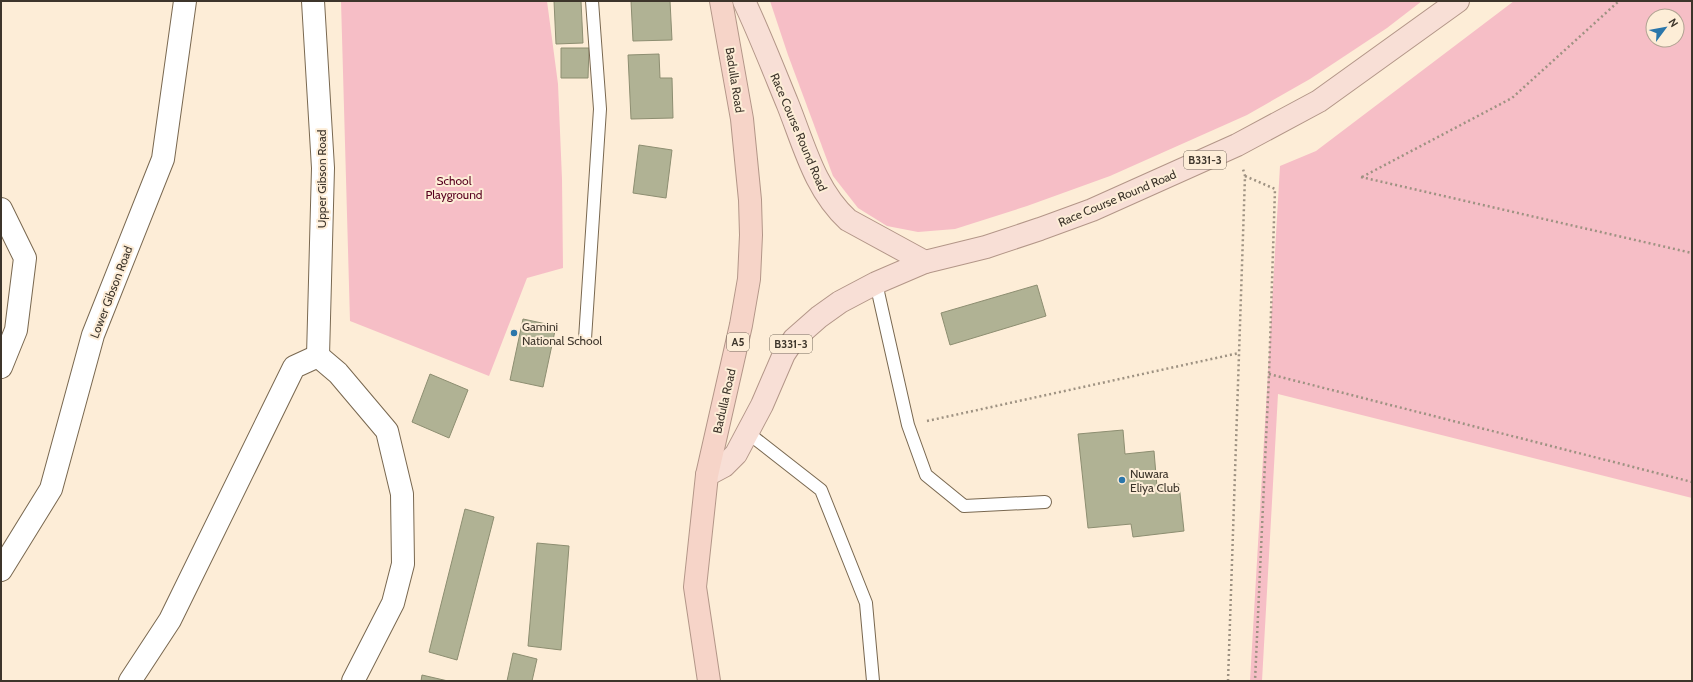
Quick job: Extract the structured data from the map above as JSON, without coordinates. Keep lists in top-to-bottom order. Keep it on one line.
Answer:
{"streets":{"highway":["Badulla Road","A5"],"main road":["Race Course Round Road","B331-3"],"street":["Upper Gibson Road","Lower Gibson Road"]},"crossings":[["Badulla Road","Race Course Round Road"]],"parks":["School Playground"],"places":["Gamini National School","Nuwara Eliya Club"],"north":"top right"}
